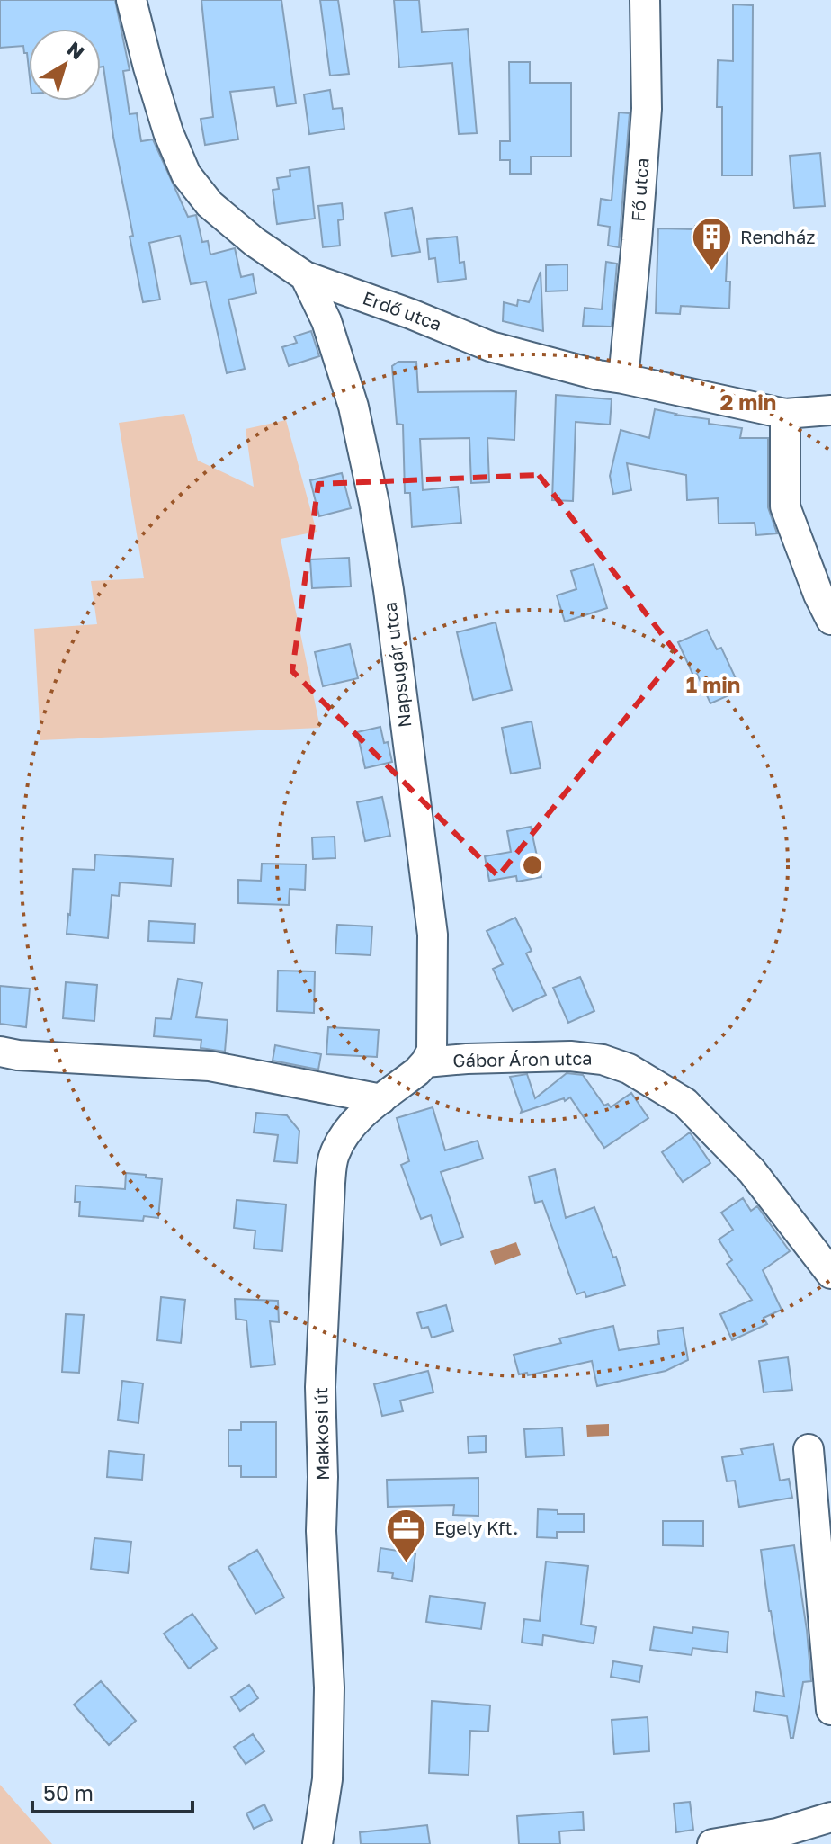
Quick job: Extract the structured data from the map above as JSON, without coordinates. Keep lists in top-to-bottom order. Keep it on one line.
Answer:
{"streets":{"street":["Fő utca","Erdő utca","Napsugár utca","Gábor Áron utca","Makkosi út"]},"crossings":[["Fő utca","Erdő utca"],["Erdő utca","Napsugár utca"],["Napsugár utca","Gábor Áron utca"],["Napsugár utca","Makkosi út"],["Gábor Áron utca","Makkosi út"]],"places":{"building":["Rendház"],"office":["Egely Kft."]},"scale_bar":"50 m","north":"top right","rings":["2 min","1 min"]}
